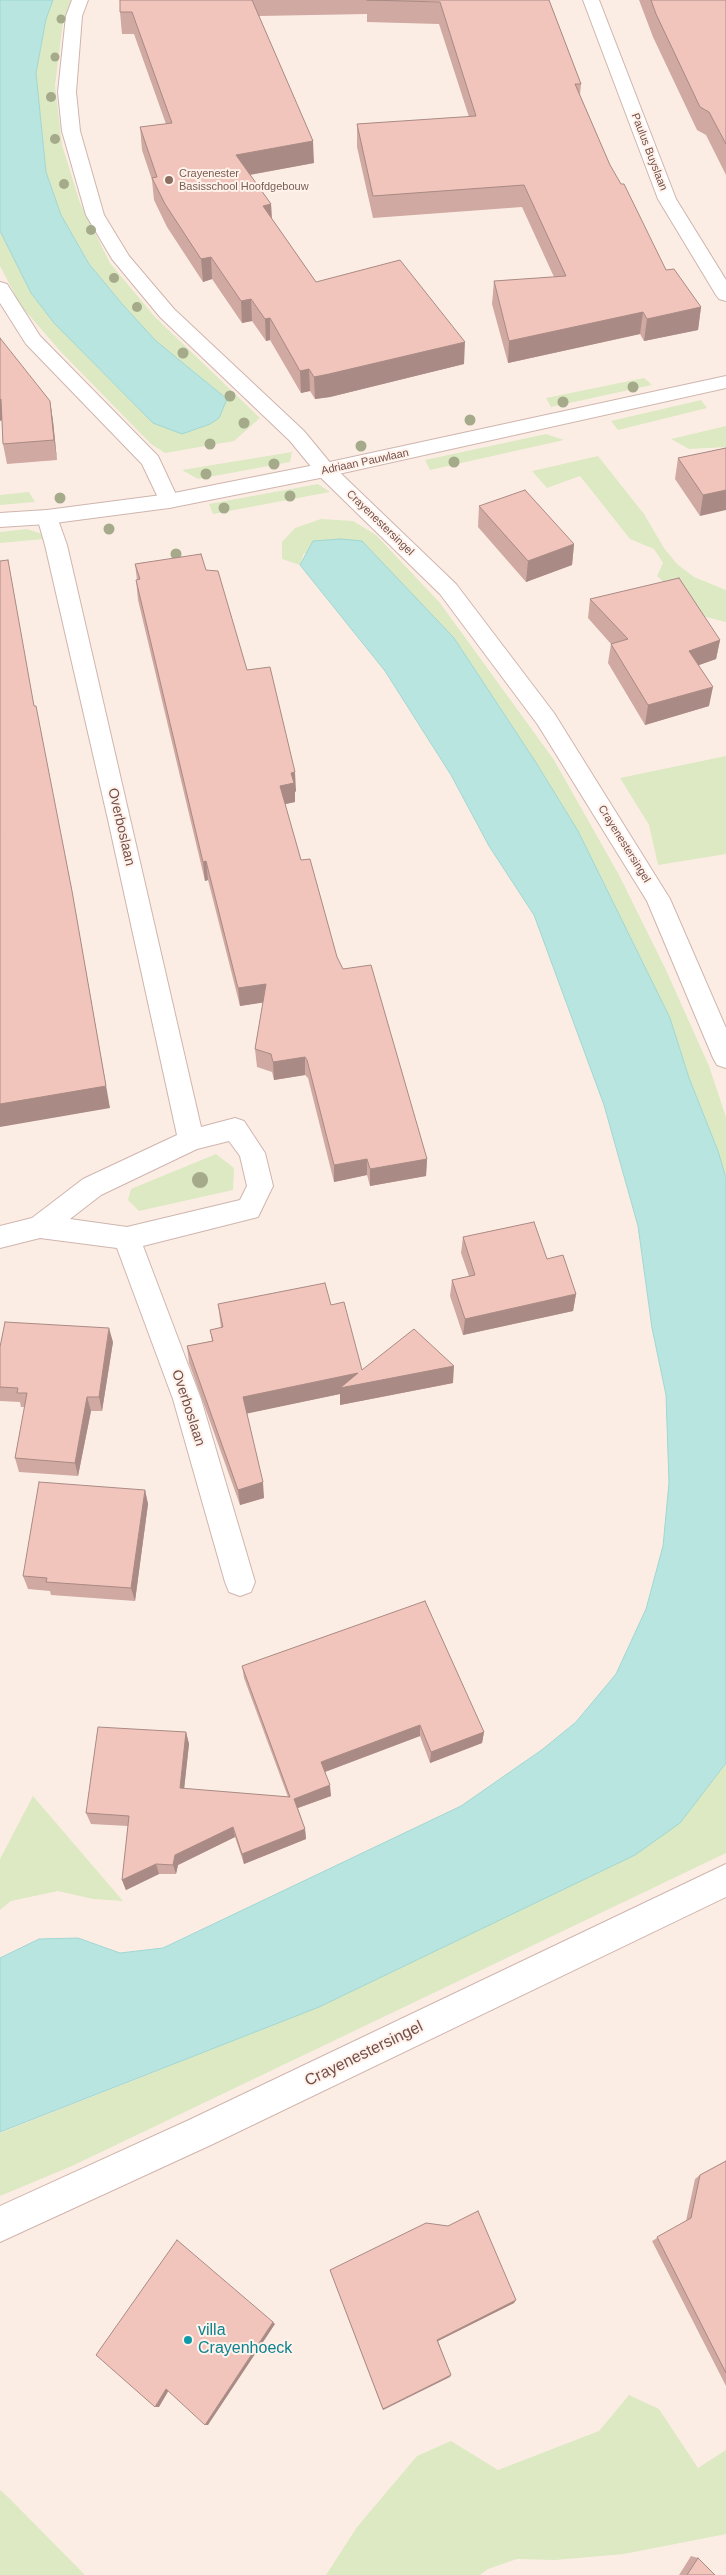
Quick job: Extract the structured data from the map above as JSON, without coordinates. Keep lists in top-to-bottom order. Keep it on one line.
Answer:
{"streets":{"street":["Paulus Buyslaan","Adriaan Pauwlaan","Crayenestersingel","Overboslaan"]},"crossings":[["Adriaan Pauwlaan","Crayenestersingel"],["Adriaan Pauwlaan","Overboslaan"]],"places":["Crayenester Basisschool Hoofdgebouw","villa Crayenhoeck"]}
